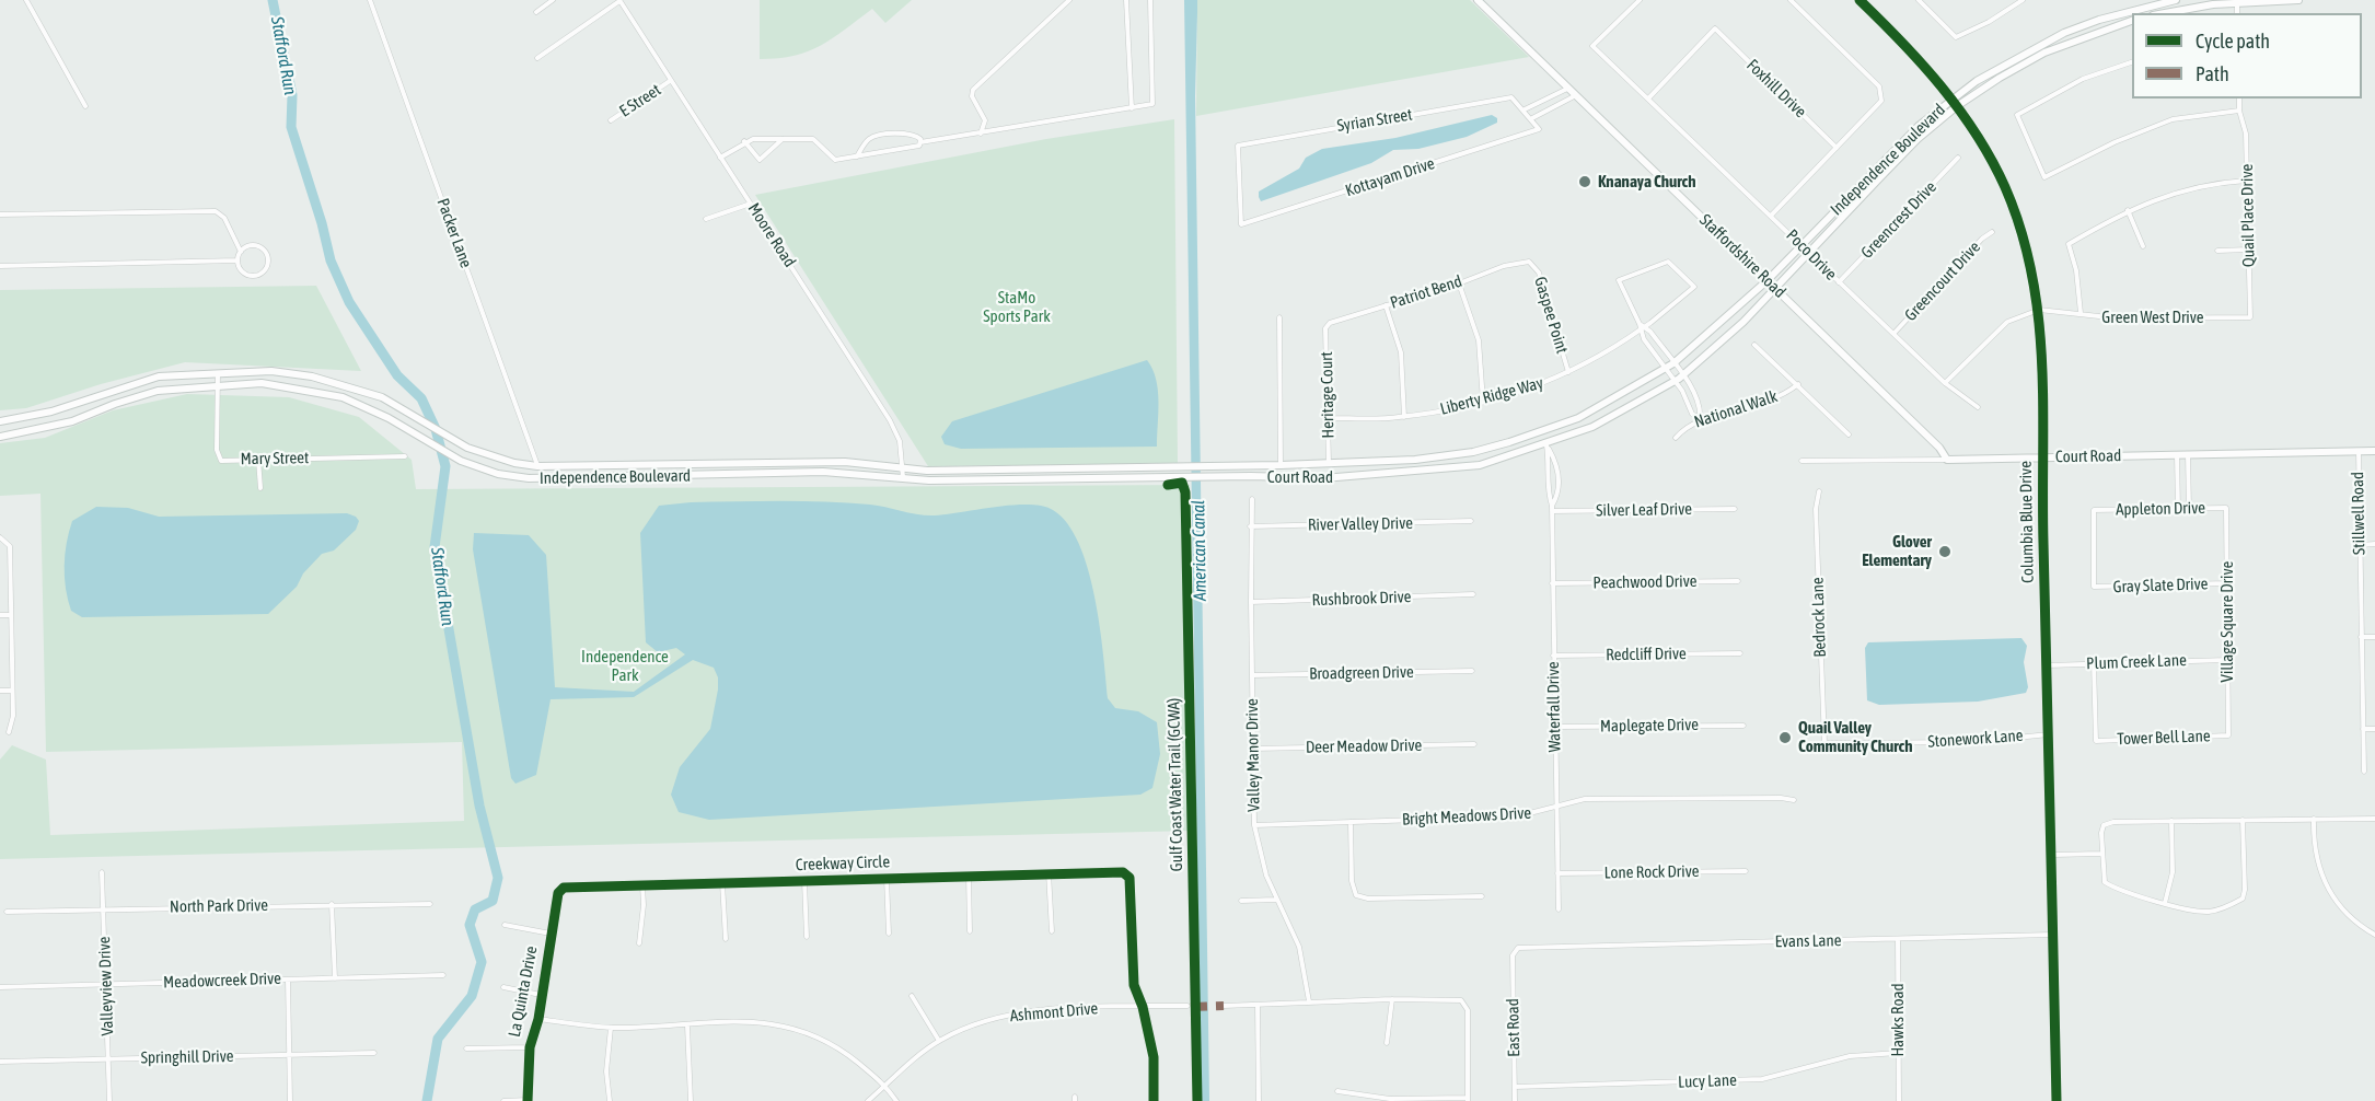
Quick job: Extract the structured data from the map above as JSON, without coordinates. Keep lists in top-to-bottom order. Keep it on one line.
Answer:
{"streets":{"main road":["Independence Boulevard","Staffordshire Road","Court Road","Columbia Blue Drive"],"street":["Foxhill Drive","E Street","Syrian Street","Kottayam Drive","Quail Place Drive","Greencrest Drive","Packer Lane","Moore Road","Poco Drive","Greencourt Drive","Patriot Bend","Gaspee Point","Green West Drive","Heritage Court","Liberty Ridge Way","National Walk","Mary Street","Appleton Drive","Silver Leaf Drive","Stillwell Road","River Valley Drive","Peachwood Drive","Gray Slate Drive","Rushbrook Drive","Bedrock Lane","Village Square Drive","Redcliff Drive","Plum Creek Lane","Broadgreen Drive","Waterfall Drive","Maplegate Drive","Tower Bell Lane","Stonework Lane","Deer Meadow Drive","Valley Manor Drive","Bright Meadows Drive","Creekway Circle","Lone Rock Drive","North Park Drive","Evans Lane","Meadowcreek Drive","Valleyview Drive","La Quinta Drive","Ashmont Drive","Hawks Road","East Road","Springhill Drive","Lucy Lane"],"cycle path":["Gulf Coast Water Trail (GCWA)"]},"crossings":[["Foxhill Drive","Poco Drive"],["E Street","Moore Road"],["Syrian Street","Kottayam Drive"],["Independence Boulevard","Packer Lane"],["Independence Boulevard","Moore Road"],["Independence Boulevard","Poco Drive"],["Independence Boulevard","Staffordshire Road"],["Independence Boulevard","Court Road"],["Independence Boulevard","Mary Street"],["Independence Boulevard","Columbia Blue Drive"],["Quail Place Drive","Green West Drive"],["Greencrest Drive","Poco Drive"],["Moore Road","Court Road"],["Poco Drive","Greencourt Drive"],["Poco Drive","Green West Drive"],["Staffordshire Road","Court Road"],["Patriot Bend","Gaspee Point"],["Patriot Bend","Heritage Court"],["Gaspee Point","Liberty Ridge Way"],["Green West Drive","Columbia Blue Drive"],["Heritage Court","Liberty Ridge Way"],["Heritage Court","Court Road"],["Court Road","Stillwell Road"],["Court Road","Columbia Blue Drive"],["Court Road","Waterfall Drive"],["Appleton Drive","Gray Slate Drive"],["Appleton Drive","Village Square Drive"],["Silver Leaf Drive","Waterfall Drive"],["Columbia Blue Drive","Plum Creek Lane"],["Columbia Blue Drive","Stonework Lane"],["Columbia Blue Drive","Evans Lane"],["River Valley Drive","Valley Manor Drive"],["Peachwood Drive","Waterfall Drive"],["Gray Slate Drive","Village Square Drive"],["Rushbrook Drive","Valley Manor Drive"],["Bedrock Lane","Stonework Lane"],["Village Square Drive","Plum Creek Lane"],["Village Square Drive","Tower Bell Lane"],["Redcliff Drive","Waterfall Drive"],["Plum Creek Lane","Tower Bell Lane"],["Broadgreen Drive","Valley Manor Drive"],["Waterfall Drive","Maplegate Drive"],["Waterfall Drive","Bright Meadows Drive"],["Waterfall Drive","Lone Rock Drive"],["Deer Meadow Drive","Valley Manor Drive"],["Valley Manor Drive","Bright Meadows Drive"],["Creekway Circle","La Quinta Drive"],["Creekway Circle","Ashmont Drive"],["North Park Drive","Valleyview Drive"],["Evans Lane","Hawks Road"],["Evans Lane","East Road"],["Meadowcreek Drive","Valleyview Drive"],["Valleyview Drive","Springhill Drive"],["Hawks Road","Lucy Lane"],["East Road","Lucy Lane"]],"water":["Stafford Run","American Canal"],"parks":["StaMo Sports Park","Independence Park"],"places":["Knanaya Church","Glover Elementary","Quail Valley Community Church"],"legend":["Cycle path","Path"]}
